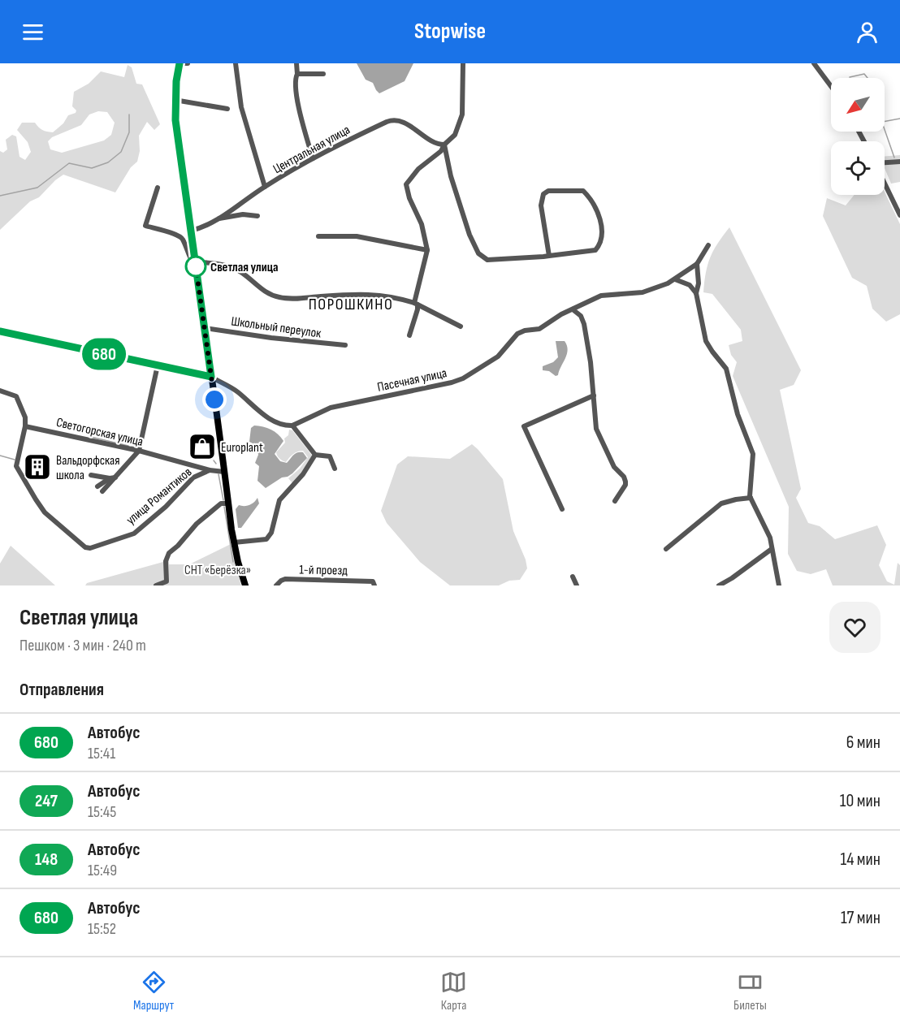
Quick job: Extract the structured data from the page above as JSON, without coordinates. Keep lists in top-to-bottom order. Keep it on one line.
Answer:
{"streets":{"street":["Центральная улица","Школьный переулок","Пасечная улица","Светогорская улица","улица Романтиков","1-й проезд"]},"crossings":[["Светогорская улица","улица Романтиков"]],"districts":["ПОРОШКИНО"],"parks":["СНТ «Берёзка»"],"places":{"other":["Светлая улица"],"shop":["Europlant"],"building":["Вальдорфская школа"]},"lines":["bus line 680"],"north":"bottom left","page":{"header":"Stopwise","on_map":"680","heading":[["Светлая улица","Пешком · 3 мин · 240 m"],"Отправления"],"list":[{"mark":"680","name":"Автобус","note":"15:41","value":"6 мин"},{"mark":"247","name":"Автобус","note":"15:45","value":"10 мин"},{"mark":"148","name":"Автобус","note":"15:49","value":"14 мин"},{"mark":"680","name":"Автобус","note":"15:52","value":"17 мин"}],"tabs":["Маршрут","Карта","Билеты"]}}
